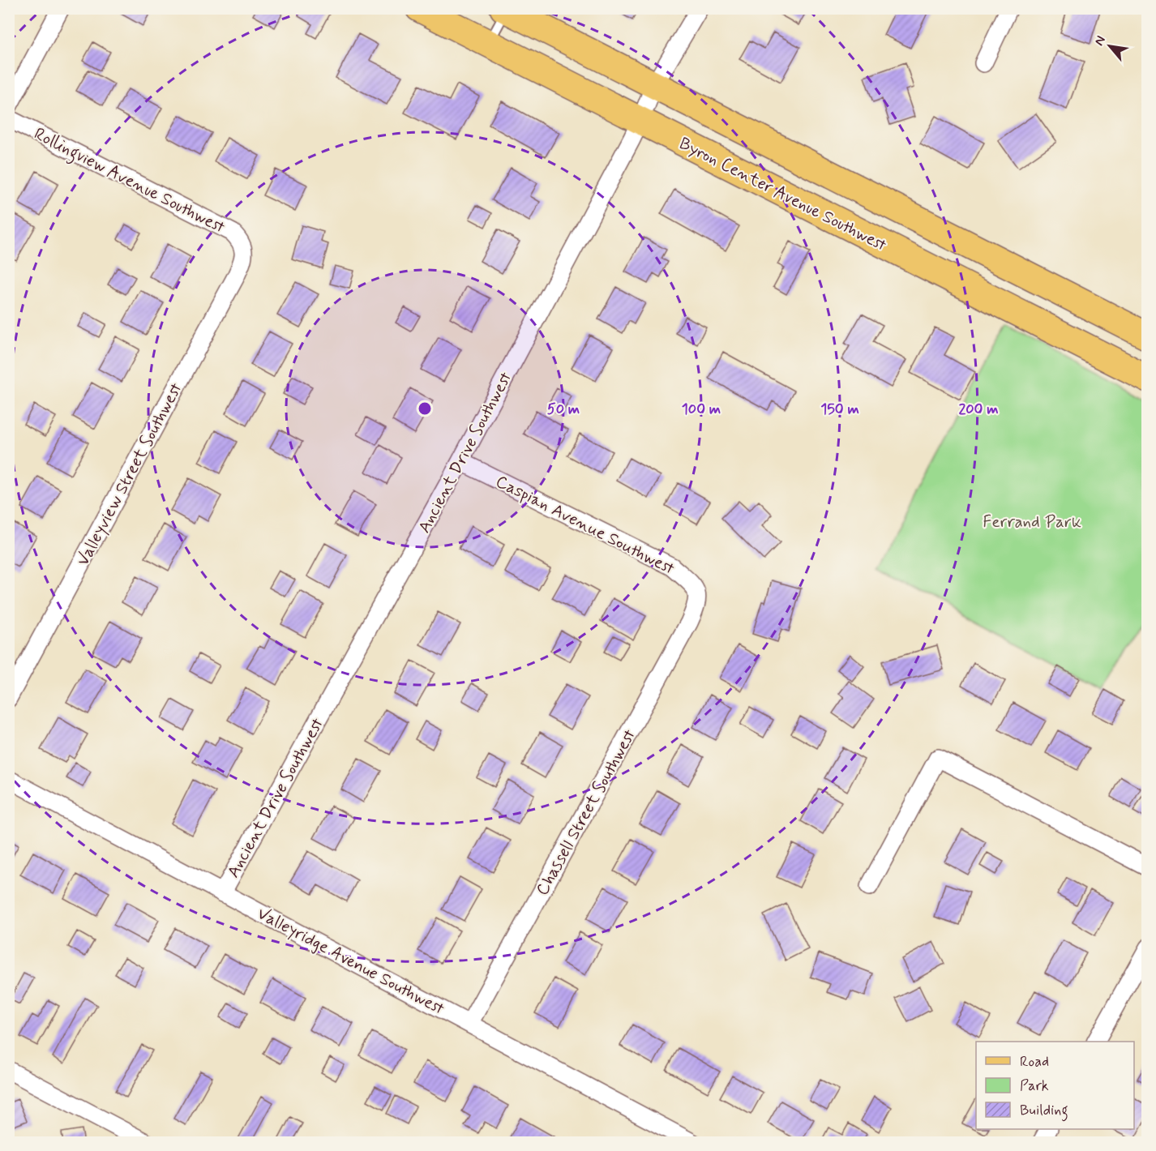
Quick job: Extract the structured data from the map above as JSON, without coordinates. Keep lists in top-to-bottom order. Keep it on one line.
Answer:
{"streets":{"main road":["Byron Center Avenue Southwest"],"street":["Rollingview Avenue Southwest","Ancient Drive Southwest","Valleyview Street Southwest","Caspian Avenue Southwest","Chassell Street Southwest","Valleyridge Avenue Southwest"]},"crossings":[["Rollingview Avenue Southwest","Valleyview Street Southwest"],["Byron Center Avenue Southwest","Ancient Drive Southwest"],["Ancient Drive Southwest","Caspian Avenue Southwest"],["Ancient Drive Southwest","Valleyridge Avenue Southwest"],["Caspian Avenue Southwest","Chassell Street Southwest"],["Chassell Street Southwest","Valleyridge Avenue Southwest"]],"parks":["Ferrand Park"],"legend":["Road","Park","Building"],"north":"top left","rings":["50 m","100 m","150 m","200 m"]}
